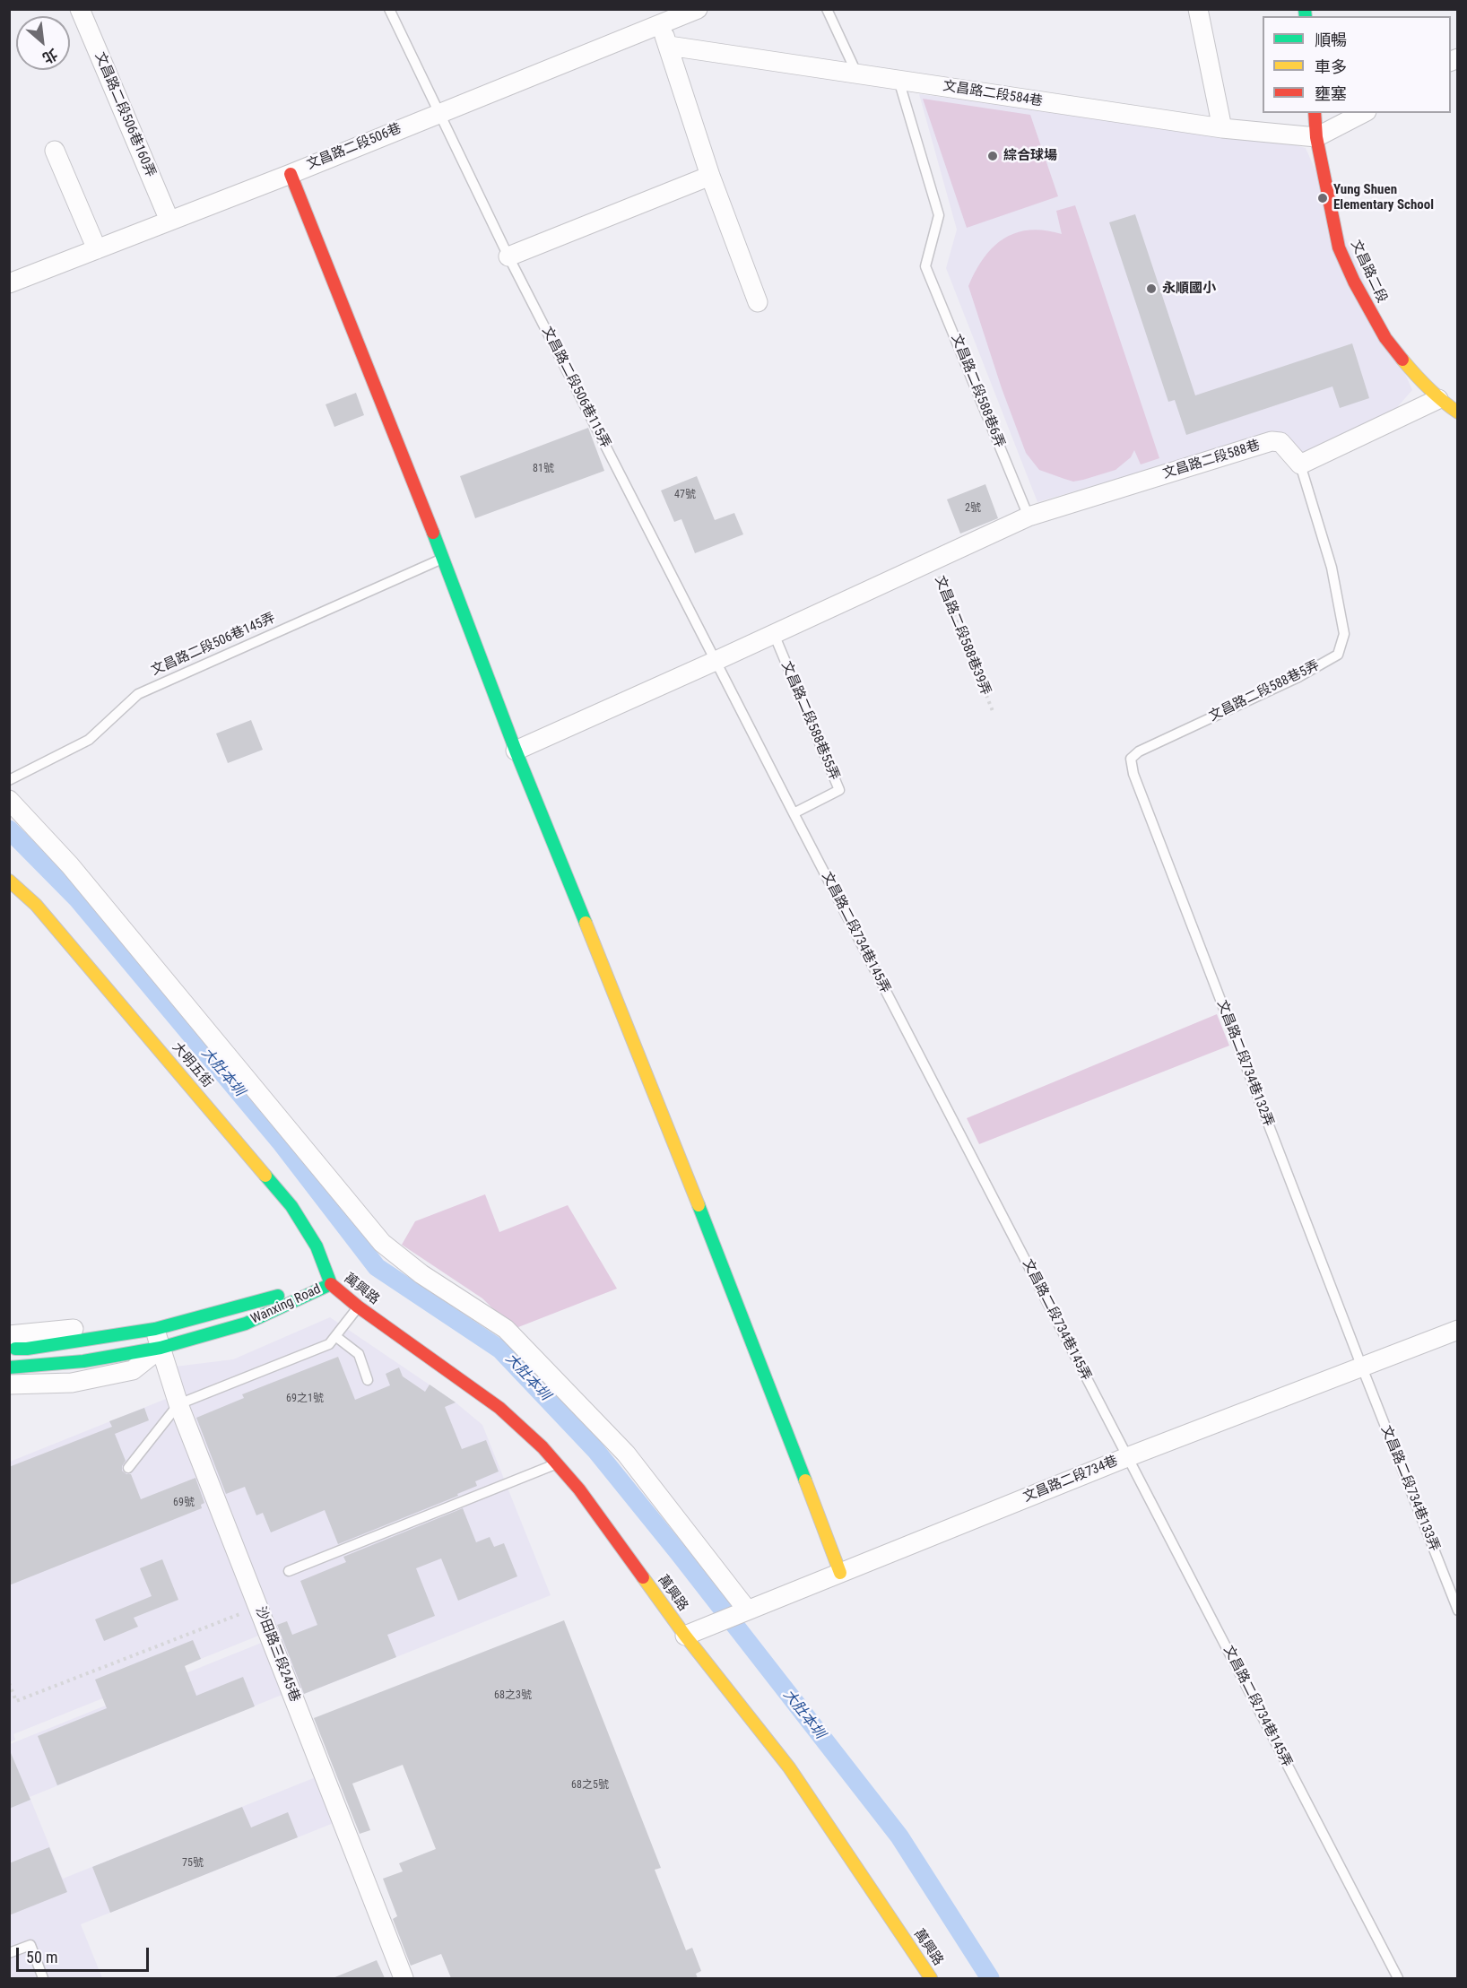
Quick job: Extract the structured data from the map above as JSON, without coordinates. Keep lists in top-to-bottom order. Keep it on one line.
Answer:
{"streets":{"street":["文昌路二段584巷","文昌路二段506巷160弄","文昌路二段506巷","文昌路二段","文昌路二段588巷","大明五街","萬興路","Wanxing Road","文昌路二段734巷","沙田路三段245巷"],"lane":["文昌路二段506巷115弄","文昌路二段588巷6弄","文昌路二段506巷145弄","文昌路二段588巷5弄","文昌路二段588巷55弄","文昌路二段734巷145弄","文昌路二段734巷132弄","文昌路二段734巷133弄"],"path":["文昌路二段588巷39弄"]},"crossings":[["文昌路二段584巷","文昌路二段"],["文昌路二段584巷","文昌路二段588巷6弄"],["文昌路二段506巷160弄","文昌路二段506巷"],["文昌路二段506巷","文昌路二段506巷115弄"],["文昌路二段506巷115弄","文昌路二段588巷"],["文昌路二段506巷115弄","文昌路二段734巷145弄"],["文昌路二段588巷6弄","文昌路二段588巷"],["文昌路二段588巷","文昌路二段588巷39弄"],["文昌路二段588巷","文昌路二段588巷5弄"],["文昌路二段588巷","文昌路二段588巷55弄"],["文昌路二段588巷","文昌路二段734巷145弄"],["文昌路二段588巷5弄","文昌路二段734巷132弄"],["文昌路二段588巷55弄","文昌路二段734巷145弄"],["文昌路二段734巷145弄","文昌路二段734巷"],["文昌路二段734巷132弄","文昌路二段734巷"],["文昌路二段734巷132弄","文昌路二段734巷133弄"],["大明五街","萬興路"],["大明五街","Wanxing Road"],["萬興路","Wanxing Road"],["萬興路","文昌路二段734巷"],["Wanxing Road","沙田路三段245巷"],["文昌路二段734巷","文昌路二段734巷133弄"]],"water":["大肚本圳"],"places":["綜合球場","Yung Shuen Elementary School","永順國小"],"house_numbers":["81號","47號","2號","69之1號","69號","68之3號","68之5號","75號"],"legend":["順暢","車多","壅塞"],"scale_bar":"50 m","north":"bottom right"}
